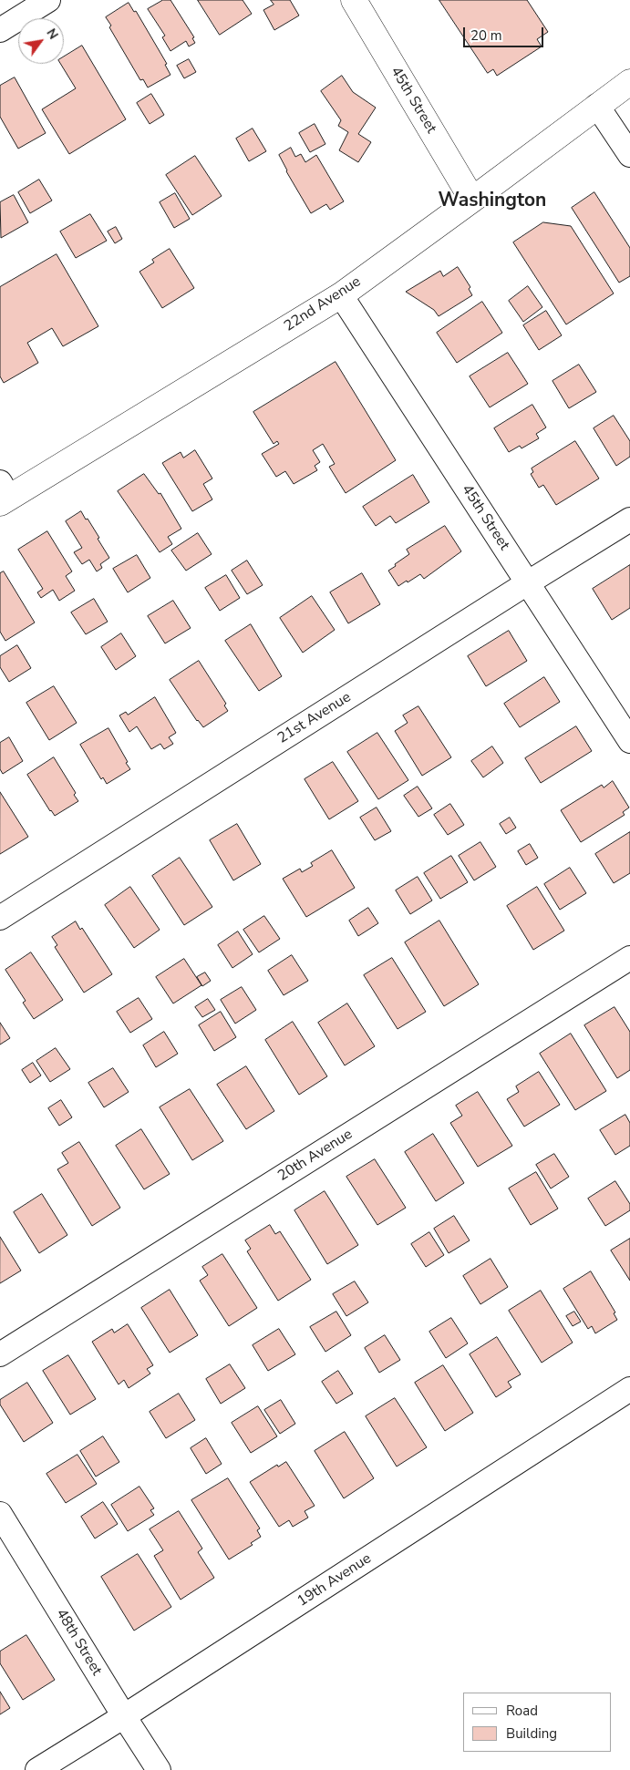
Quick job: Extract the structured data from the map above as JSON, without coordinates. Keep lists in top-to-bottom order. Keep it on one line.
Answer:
{"streets":{"street":["45th Street","22nd Avenue","21st Avenue","20th Avenue","19th Avenue","48th Street"]},"crossings":[["45th Street","22nd Avenue"],["45th Street","21st Avenue"],["19th Avenue","48th Street"]],"districts":["Washington"],"legend":["Road","Building"],"scale_bar":"20 m","north":"top right"}
